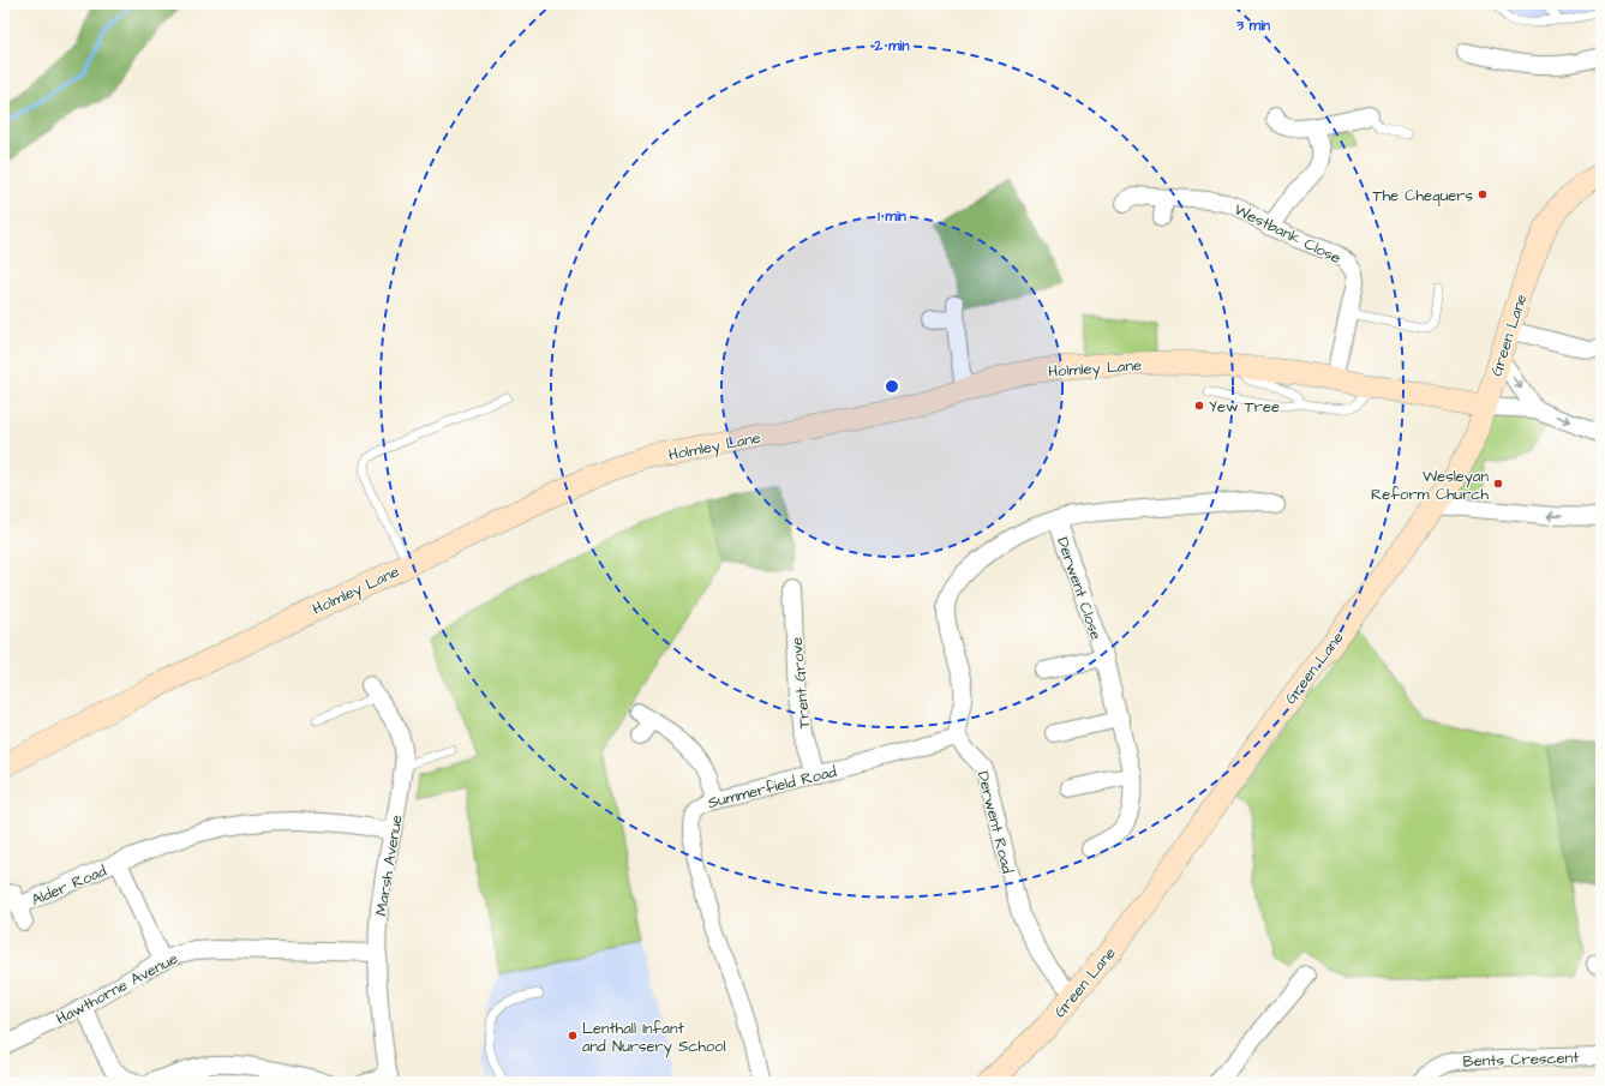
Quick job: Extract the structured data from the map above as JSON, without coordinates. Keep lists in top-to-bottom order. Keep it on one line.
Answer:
{"streets":{"main road":["Green Lane","Holmley Lane"],"street":["Westbank Close","Derwent Close","Trent Grove","Summerfield Road","Derwent Road","Marsh Avenue","Alder Road","Hawthorne Avenue","Bents Crescent"]},"crossings":[["Westbank Close","Holmley Lane"],["Green Lane","Holmley Lane"],["Green Lane","Derwent Road"],["Trent Grove","Summerfield Road"],["Summerfield Road","Derwent Road"],["Marsh Avenue","Alder Road"],["Marsh Avenue","Hawthorne Avenue"]],"places":["The Chequers","Yew Tree","Wesleyan Reform Church","Lenthall Infant and Nursery School"],"rings":["3 min","2 min","1 min"]}
